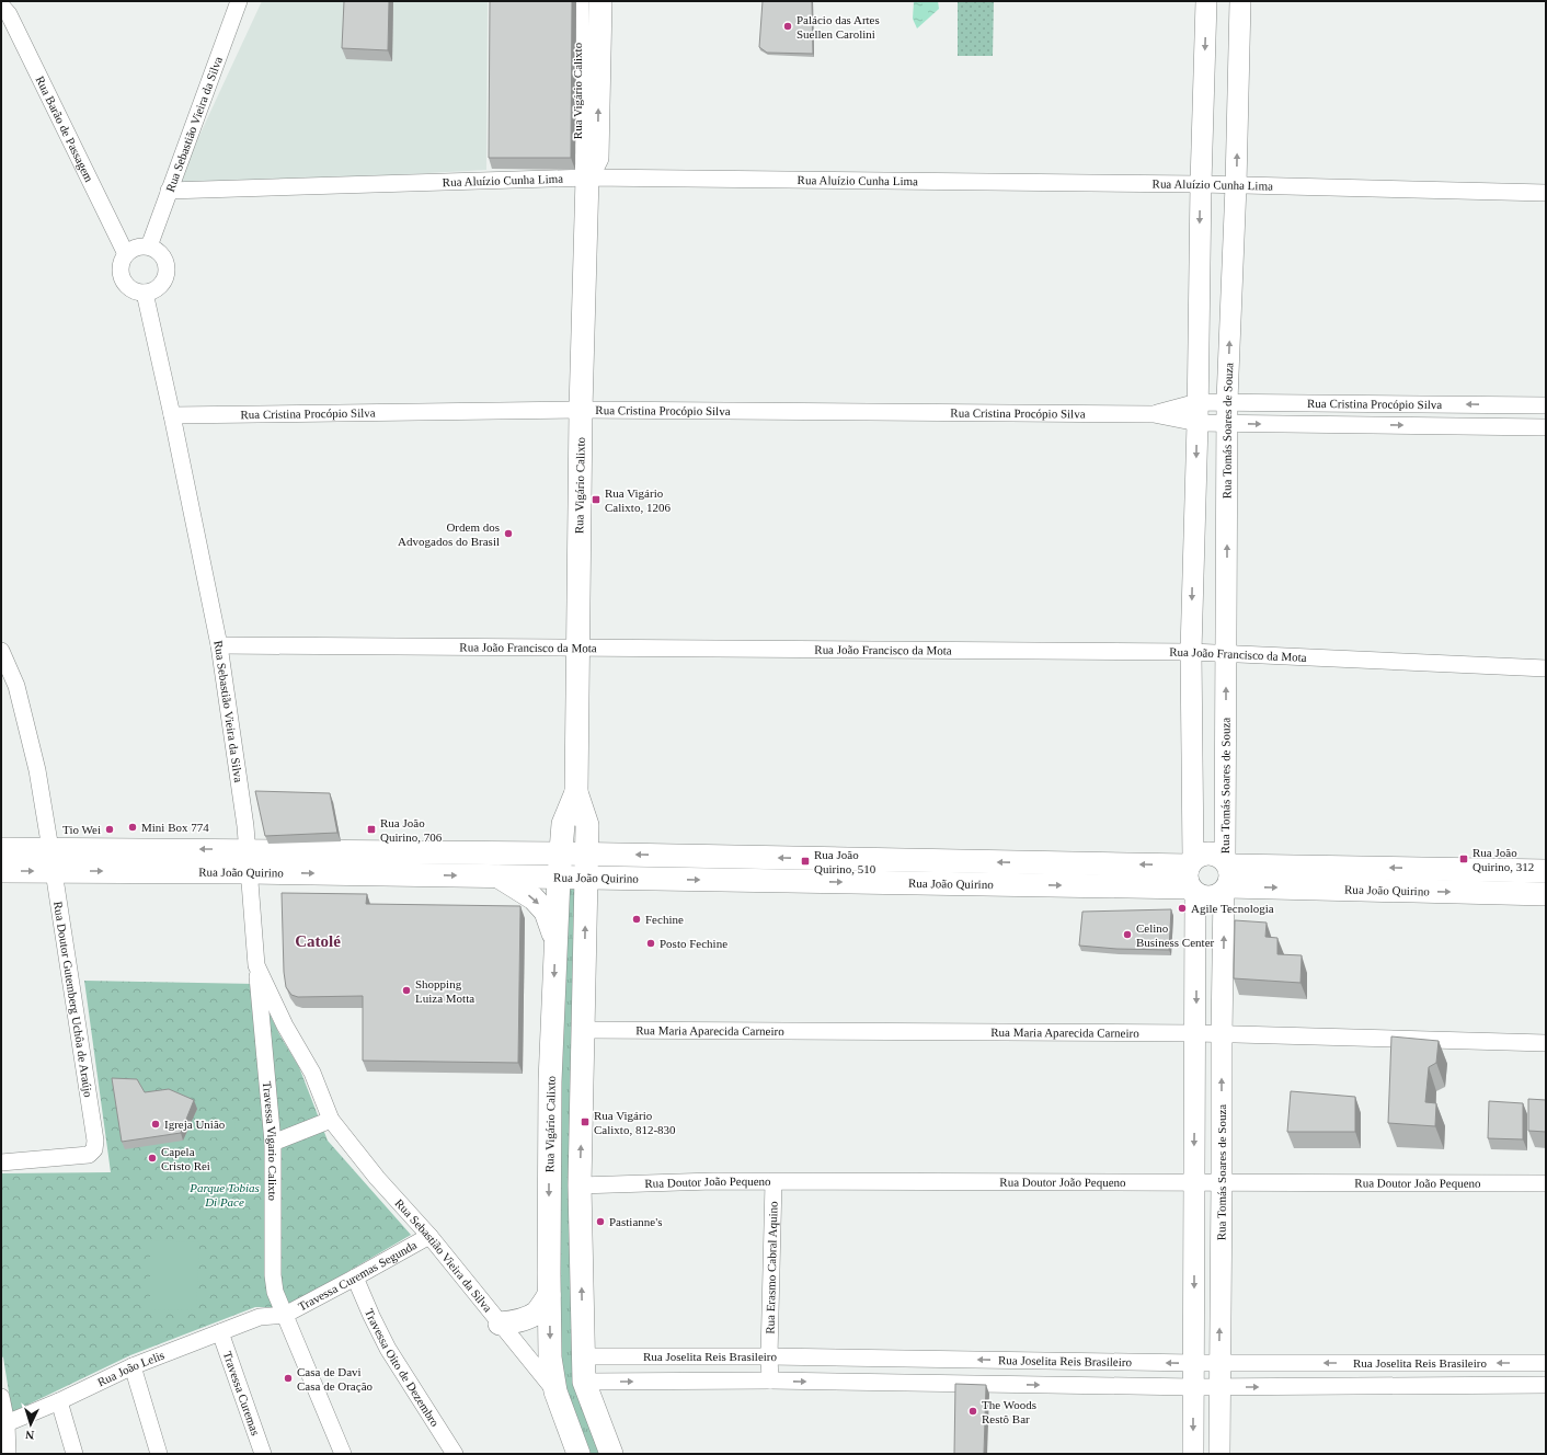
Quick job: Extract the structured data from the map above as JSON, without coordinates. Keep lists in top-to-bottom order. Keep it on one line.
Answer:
{"streets":{"main road":["Rua Vigário Calixto","Rua João Quirino"],"street":["Rua Sebastião Vieira da Silva","Rua Barão de Passagem","Rua Aluízio Cunha Lima","Rua Cristina Procópio Silva","Rua Tomás Soares de Souza","Rua João Francisco da Mota","Rua Doutor Gutemberg Uchôa de Araújo","Rua Maria Aparecida Carneiro","Travessa Vigario Calixto","Rua Doutor João Pequeno","Rua Erasmo Cabral Aquino","Travessa Curemas Segunda","Rua Joselita Reis Brasileiro","Travessa Oito de Dezembro","Rua João Lelis","Travessa Curemas"]},"crossings":[["Rua Vigário Calixto","Rua Sebastião Vieira da Silva"],["Rua Vigário Calixto","Rua Aluízio Cunha Lima"],["Rua Vigário Calixto","Rua Cristina Procópio Silva"],["Rua Vigário Calixto","Rua João Francisco da Mota"],["Rua Vigário Calixto","Rua João Quirino"],["Rua Vigário Calixto","Rua Maria Aparecida Carneiro"],["Rua Vigário Calixto","Rua Doutor João Pequeno"],["Rua Vigário Calixto","Rua Joselita Reis Brasileiro"],["Rua Sebastião Vieira da Silva","Rua Barão de Passagem"],["Rua Sebastião Vieira da Silva","Rua Aluízio Cunha Lima"],["Rua Sebastião Vieira da Silva","Rua Cristina Procópio Silva"],["Rua Sebastião Vieira da Silva","Rua João Francisco da Mota"],["Rua Sebastião Vieira da Silva","Rua João Quirino"],["Rua Sebastião Vieira da Silva","Travessa Vigario Calixto"],["Rua Sebastião Vieira da Silva","Travessa Curemas Segunda"],["Rua Aluízio Cunha Lima","Rua Tomás Soares de Souza"],["Rua Cristina Procópio Silva","Rua Tomás Soares de Souza"],["Rua Tomás Soares de Souza","Rua João Francisco da Mota"],["Rua Tomás Soares de Souza","Rua João Quirino"],["Rua Tomás Soares de Souza","Rua Maria Aparecida Carneiro"],["Rua Tomás Soares de Souza","Rua Doutor João Pequeno"],["Rua Tomás Soares de Souza","Rua Joselita Reis Brasileiro"],["Rua João Quirino","Rua Doutor Gutemberg Uchôa de Araújo"],["Travessa Vigario Calixto","Travessa Curemas Segunda"],["Travessa Vigario Calixto","Rua João Lelis"],["Rua Doutor João Pequeno","Rua Erasmo Cabral Aquino"],["Rua Erasmo Cabral Aquino","Rua Joselita Reis Brasileiro"],["Travessa Curemas Segunda","Travessa Oito de Dezembro"],["Travessa Curemas Segunda","Rua João Lelis"],["Rua João Lelis","Travessa Curemas"]],"districts":["Catolé"],"parks":["Parque Tobias Di Pace"],"places":{"other":["Palácio das Artes Suellen Carolini","Ordem dos Advogados do Brasil","Mini Box 774","Tio Wei","Agile Tecnologia","Fechine","Celino Business Center","Posto Fechine","Shopping Luiza Motta","Igreja União","Capela Cristo Rei","Pastianne's","Casa de Davi Casa de Oração","The Woods Restô Bar"],"transit":["Rua Vigário Calixto, 1206","Rua João Quirino, 706","Rua João Quirino, 312","Rua João Quirino, 510","Rua Vigário Calixto, 812-830"]},"north":"bottom"}
